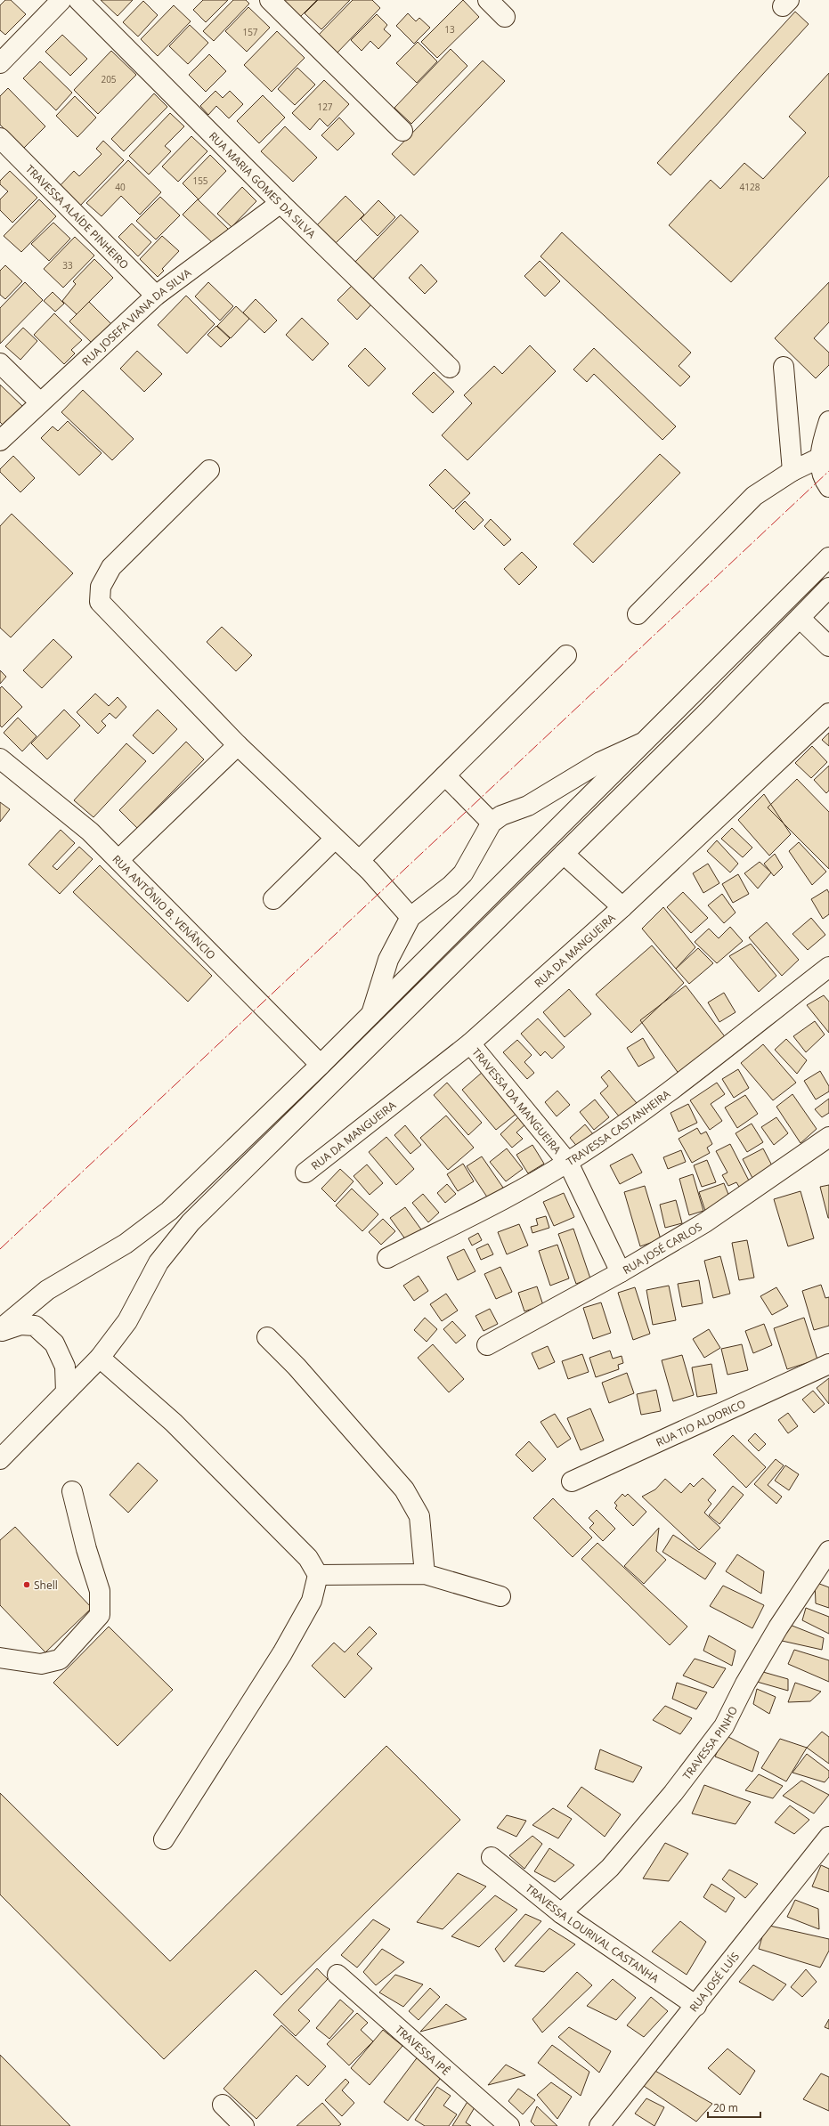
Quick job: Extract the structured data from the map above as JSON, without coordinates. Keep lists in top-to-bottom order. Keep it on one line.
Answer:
{"streets":{"main road":["RUA MARIA GOMES DA SILVA","TRAVESSA ALAÍDE PINHEIRO","RUA JOSEFA VIANA DA SILVA","RUA ANTÔNIO B. VENÂNCIO","RUA DA MANGUEIRA","TRAVESSA DA MANGUEIRA","TRAVESSA CASTANHEIRA","RUA JOSÉ CARLOS","RUA TIO ALDORICO","TRAVESSA PINHO","TRAVESSA LOURIVAL CASTANHA","RUA JOSÉ LUÍS","TRAVESSA IPÊ"]},"crossings":[["RUA MARIA GOMES DA SILVA","RUA JOSEFA VIANA DA SILVA"],["TRAVESSA ALAÍDE PINHEIRO","RUA JOSEFA VIANA DA SILVA"],["RUA DA MANGUEIRA","TRAVESSA DA MANGUEIRA"],["TRAVESSA DA MANGUEIRA","TRAVESSA CASTANHEIRA"],["TRAVESSA DA MANGUEIRA","RUA JOSÉ CARLOS"],["TRAVESSA PINHO","TRAVESSA LOURIVAL CASTANHA"],["TRAVESSA LOURIVAL CASTANHA","RUA JOSÉ LUÍS"]],"places":["Shell"],"house_numbers":["13","157","205","127","155","40","4128","33"],"scale_bar":"20 m"}
